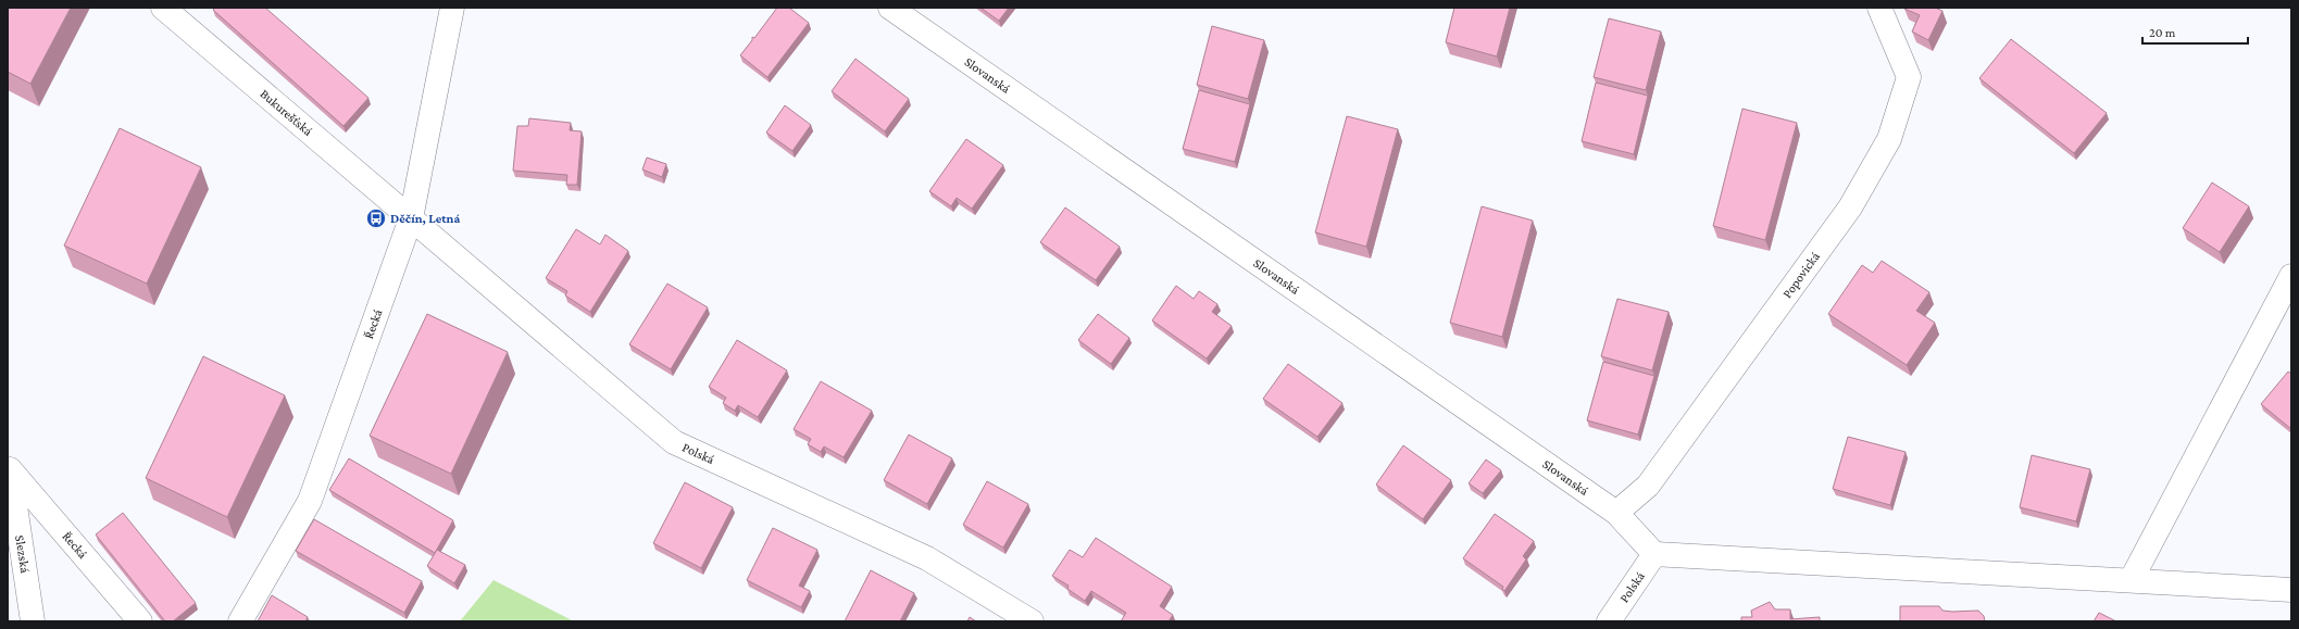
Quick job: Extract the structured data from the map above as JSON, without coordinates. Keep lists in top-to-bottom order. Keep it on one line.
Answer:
{"streets":{"street":["Slovanská","Bukurešťská","Popovická","Řecká","Polská","Slezská"]},"crossings":[["Slovanská","Popovická"],["Slovanská","Polská"],["Bukurešťská","Řecká"],["Bukurešťská","Polská"],["Řecká","Polská"],["Řecká","Slezská"]],"places":{"bus stop":["Děčín, Letná"]},"scale_bar":"20 m"}
